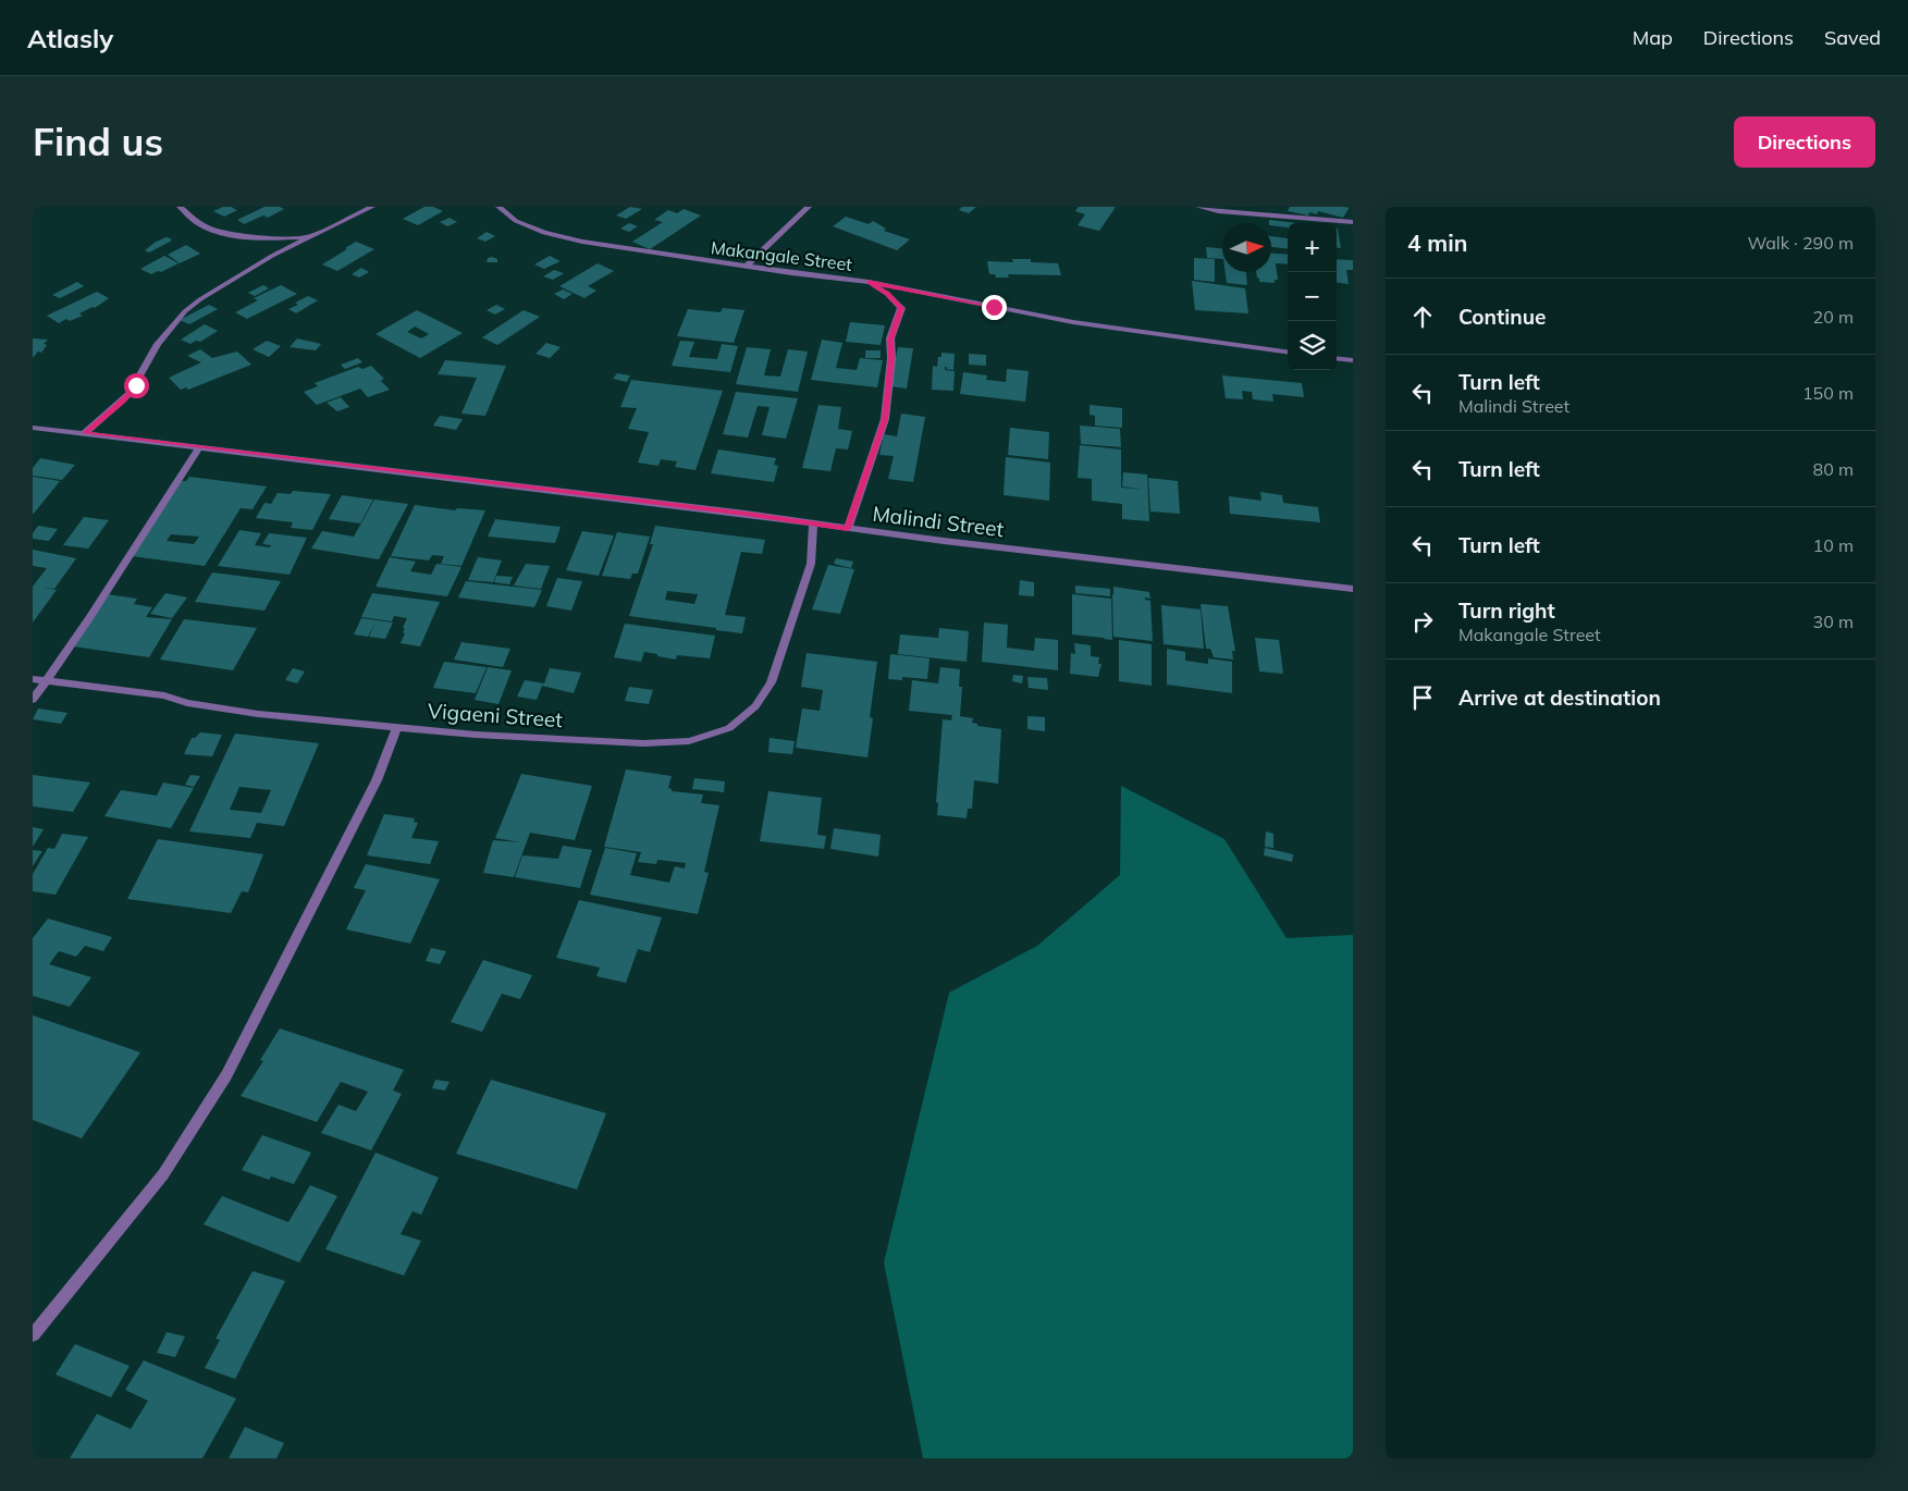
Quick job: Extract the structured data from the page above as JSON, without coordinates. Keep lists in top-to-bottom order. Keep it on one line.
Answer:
{"streets":{"street":["Makangale Street","Malindi Street","Vigaeni Street"]},"crossings":[["Malindi Street","Vigaeni Street"]],"north":"right","page":{"header":"Atlasly","nav":["Map","Directions","Saved"],"buttons":"Directions","title":"Find us","heading":["4 min","Walk · 290 m"],"map_buttons":["+","−"],"list":[["Continue","20 m"],["Turn left","Malindi Street","150 m"],["Turn left","80 m"],["Turn left","10 m"],["Turn right","Makangale Street","30 m"],"Arrive at destination"]}}
